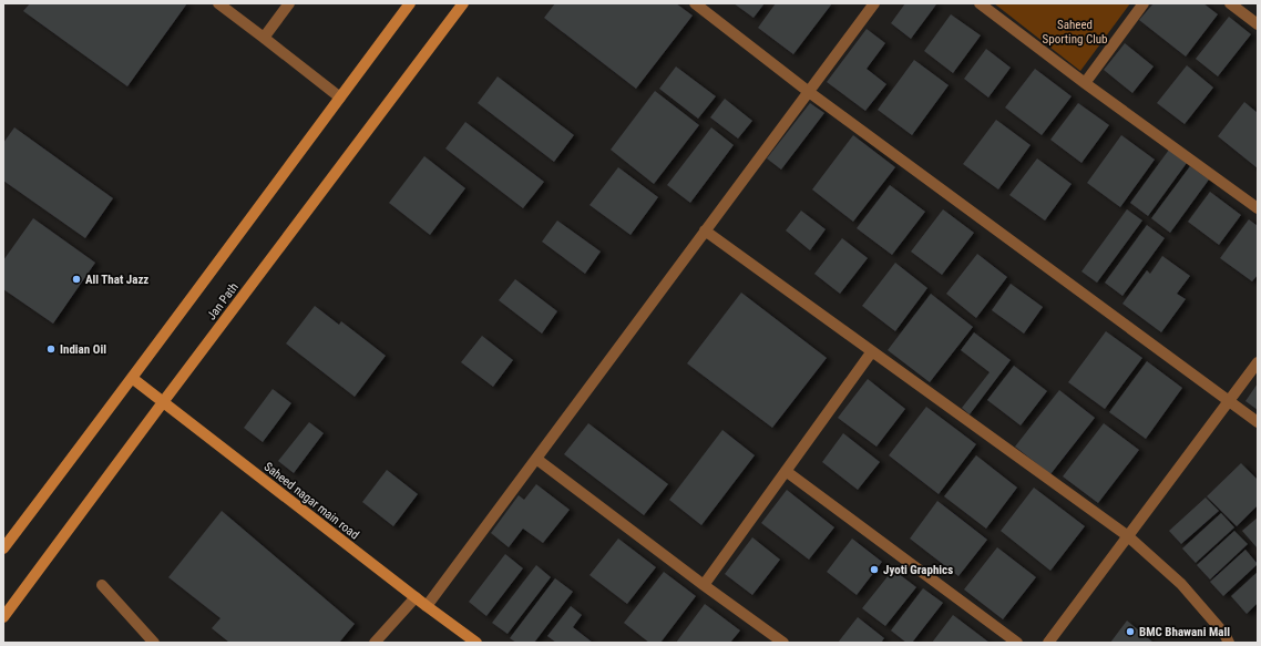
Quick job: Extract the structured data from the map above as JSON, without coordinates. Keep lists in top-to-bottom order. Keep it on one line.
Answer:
{"streets":{"main road":["Jan Path","Saheed nagar main road"]},"crossings":[["Jan Path","Saheed nagar main road"]],"parks":["Saheed Sporting Club"],"places":["All That Jazz","Indian Oil","Jyoti Graphics","BMC Bhawani Mall"]}
